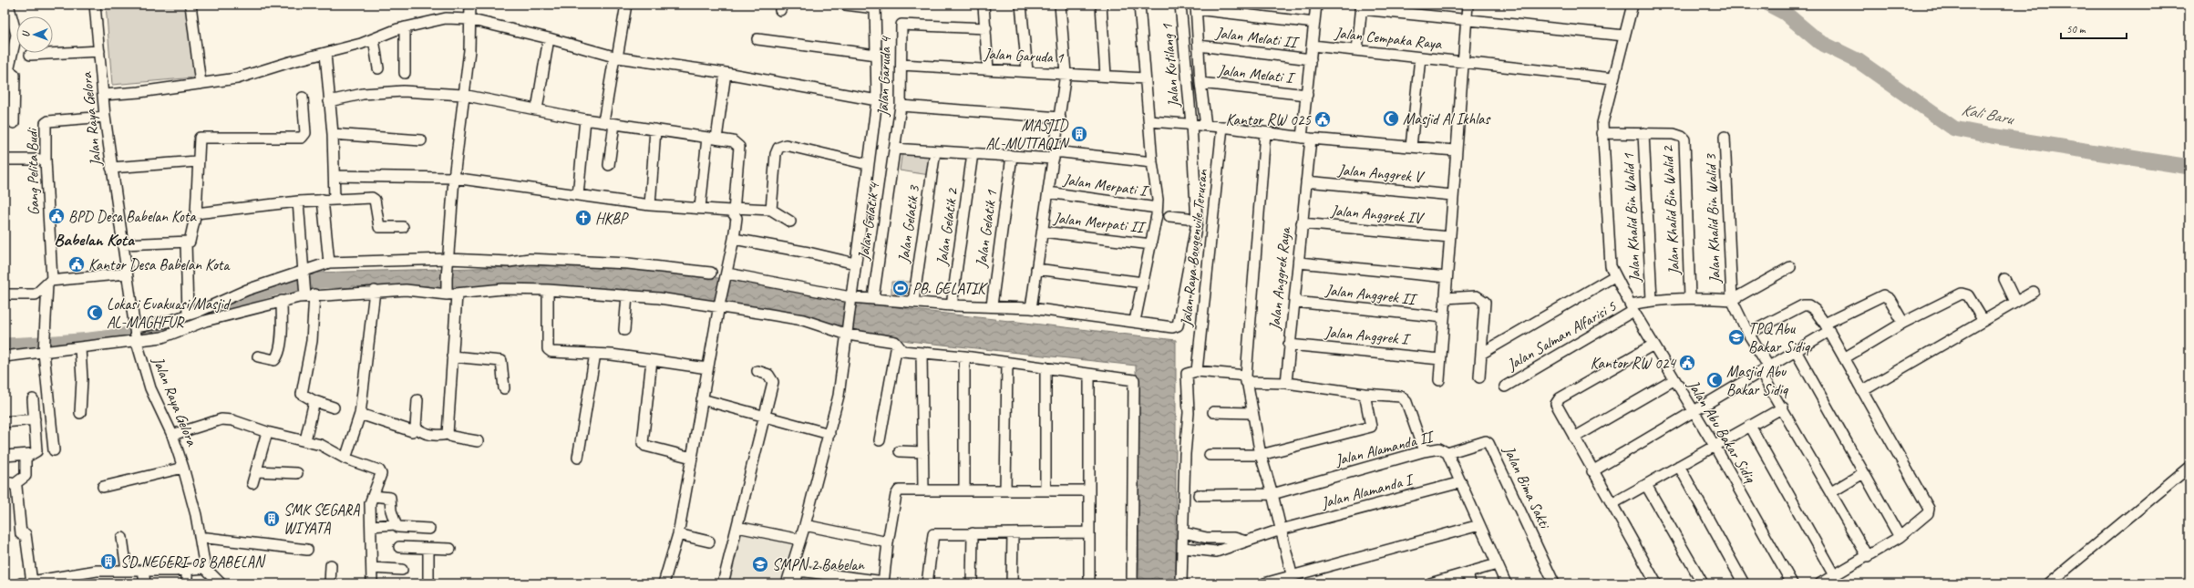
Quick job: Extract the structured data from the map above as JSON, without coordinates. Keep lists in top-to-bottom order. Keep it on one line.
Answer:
{"streets":{"street":["Jalan Melati II","Jalan Cempaka Raya","Jalan Garuda 1","Jalan Kutilang 1","Jalan Melati I","Jalan Garuda 4","Jalan Raya Gelora","Gang Pelita Budi","Jalan Anggrek V","Jalan Merpati I","Jalan Khalid Bin Walid 2","Jalan Anggrek IV","Jalan Khalid Bin Walid 1","Jalan Khalid Bin Walid 3","Jalan Gelatik 4","Jalan Merpati II","Jalan Gelatik 3","Jalan Gelatik 2","Jalan Gelatik 1","Jalan Raya Bougenvile Terusan","Jalan Anggrek Raya","Jalan Anggrek II","Jalan Anggrek I","Jalan Salman Alfarisi 5","Jalan Abu Bakar Sidiq","Jalan Alamanda II","Jalan Bima Sakti","Jalan Alamanda I"]},"crossings":[["Jalan Melati II","Jalan Anggrek Raya"],["Jalan Cempaka Raya","Jalan Anggrek Raya"],["Jalan Cempaka Raya","Jalan Abu Bakar Sidiq"],["Jalan Garuda 1","Jalan Garuda 4"],["Jalan Melati I","Jalan Anggrek Raya"],["Jalan Garuda 4","Jalan Gelatik 4"],["Jalan Raya Gelora","Gang Pelita Budi"],["Jalan Anggrek V","Jalan Anggrek Raya"],["Jalan Khalid Bin Walid 2","Jalan Khalid Bin Walid 1"],["Jalan Khalid Bin Walid 2","Jalan Salman Alfarisi 5"],["Jalan Khalid Bin Walid 2","Jalan Abu Bakar Sidiq"],["Jalan Anggrek IV","Jalan Anggrek Raya"],["Jalan Khalid Bin Walid 1","Jalan Salman Alfarisi 5"],["Jalan Khalid Bin Walid 3","Jalan Salman Alfarisi 5"],["Jalan Anggrek Raya","Jalan Anggrek II"],["Jalan Anggrek Raya","Jalan Anggrek I"],["Jalan Salman Alfarisi 5","Jalan Abu Bakar Sidiq"],["Jalan Alamanda II","Jalan Bima Sakti"],["Jalan Alamanda II","Jalan Alamanda I"]],"districts":["Babelan Kota"],"water":["Kali Baru"],"places":{"mosque":["Masjid Al Ikhlas","Lokasi Evakuasi/Masjid AL-MAGHFUR","Masjid Abu Bakar Sidiq"],"public building":["Kantor RW 025","BPD Desa Babelan Kota","Kantor Desa Babelan Kota","Kantor RW 024"],"building":["MASJID AL-MUTTAQIN","SMK SEGARA WIYATA","SD NEGERI 08 BABELAN"],"church":["HKBP"],"sports":["PB. GELATIK"],"school or university":["TPQ Abu Bakar Sidiq","SMPN 2 Babelan"]},"scale_bar":"50 m","north":"left"}
